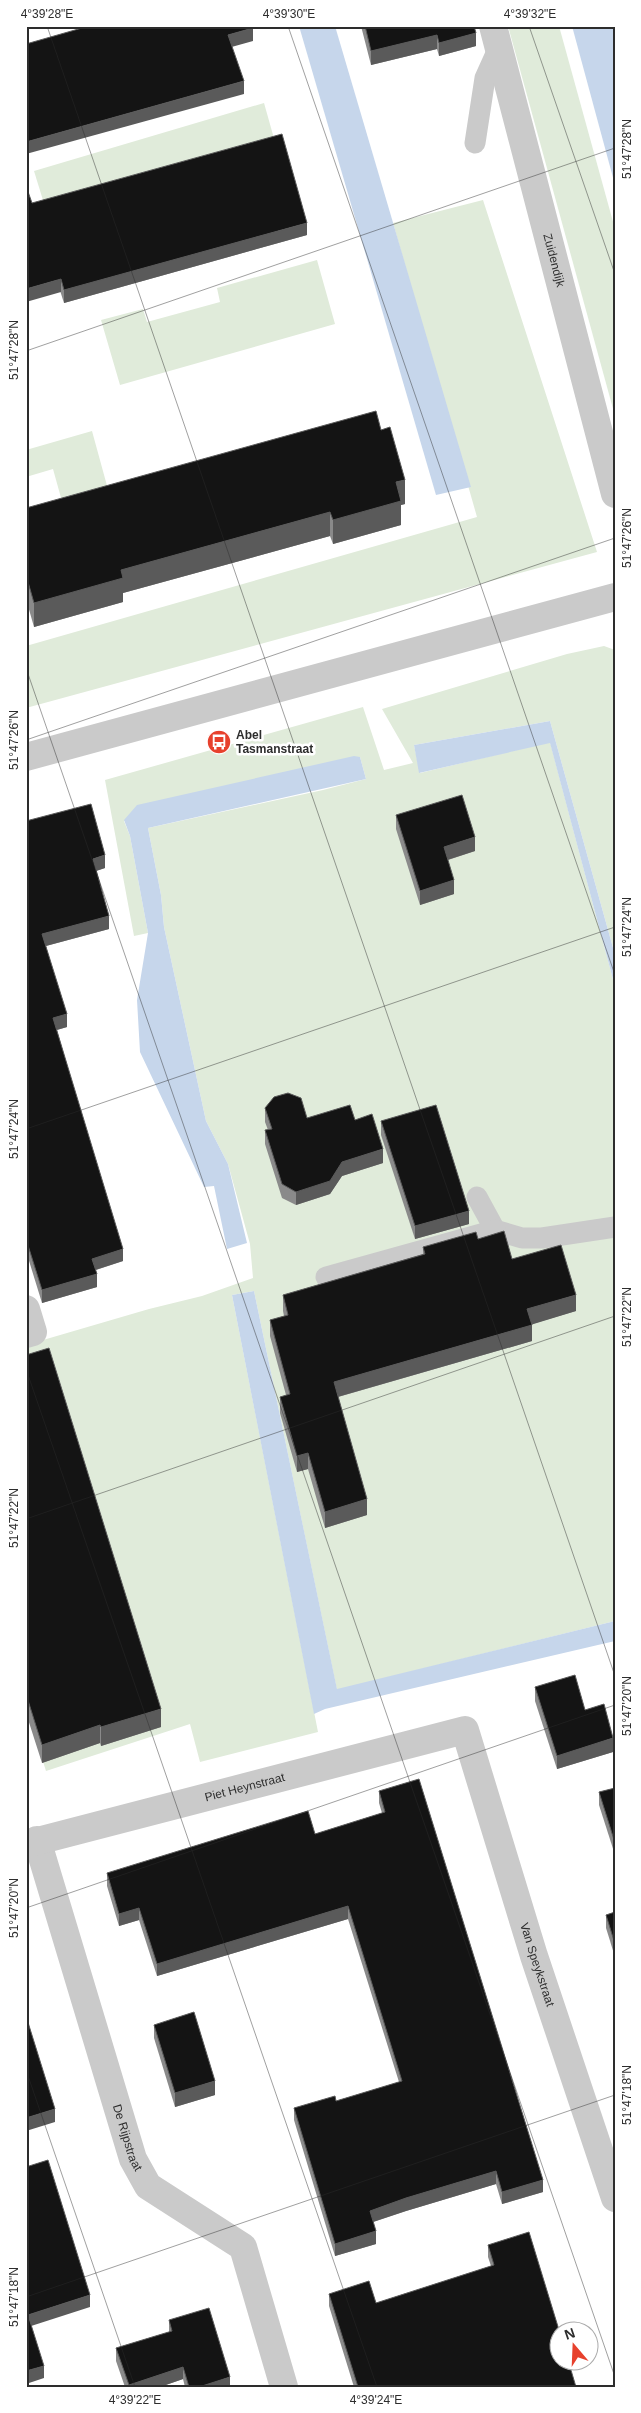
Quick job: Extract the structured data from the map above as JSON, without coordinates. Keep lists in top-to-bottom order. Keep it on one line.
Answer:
{"streets":{"street":["Zuidendijk","Piet Heynstraat","Van Speykstraat","De Rijpstraat"]},"crossings":[["Piet Heynstraat","Van Speykstraat"],["Piet Heynstraat","De Rijpstraat"]],"places":{"bus stop":["Abel Tasmanstraat"]},"north":"top","coordinates":["4°39'28\"E","4°39'30\"E","4°39'32\"E","51°47'28\"N","51°47'26\"N","51°47'24\"N","51°47'22\"N","51°47'20\"N","51°47'18\"N","4°39'22\"E","4°39'24\"E"]}
